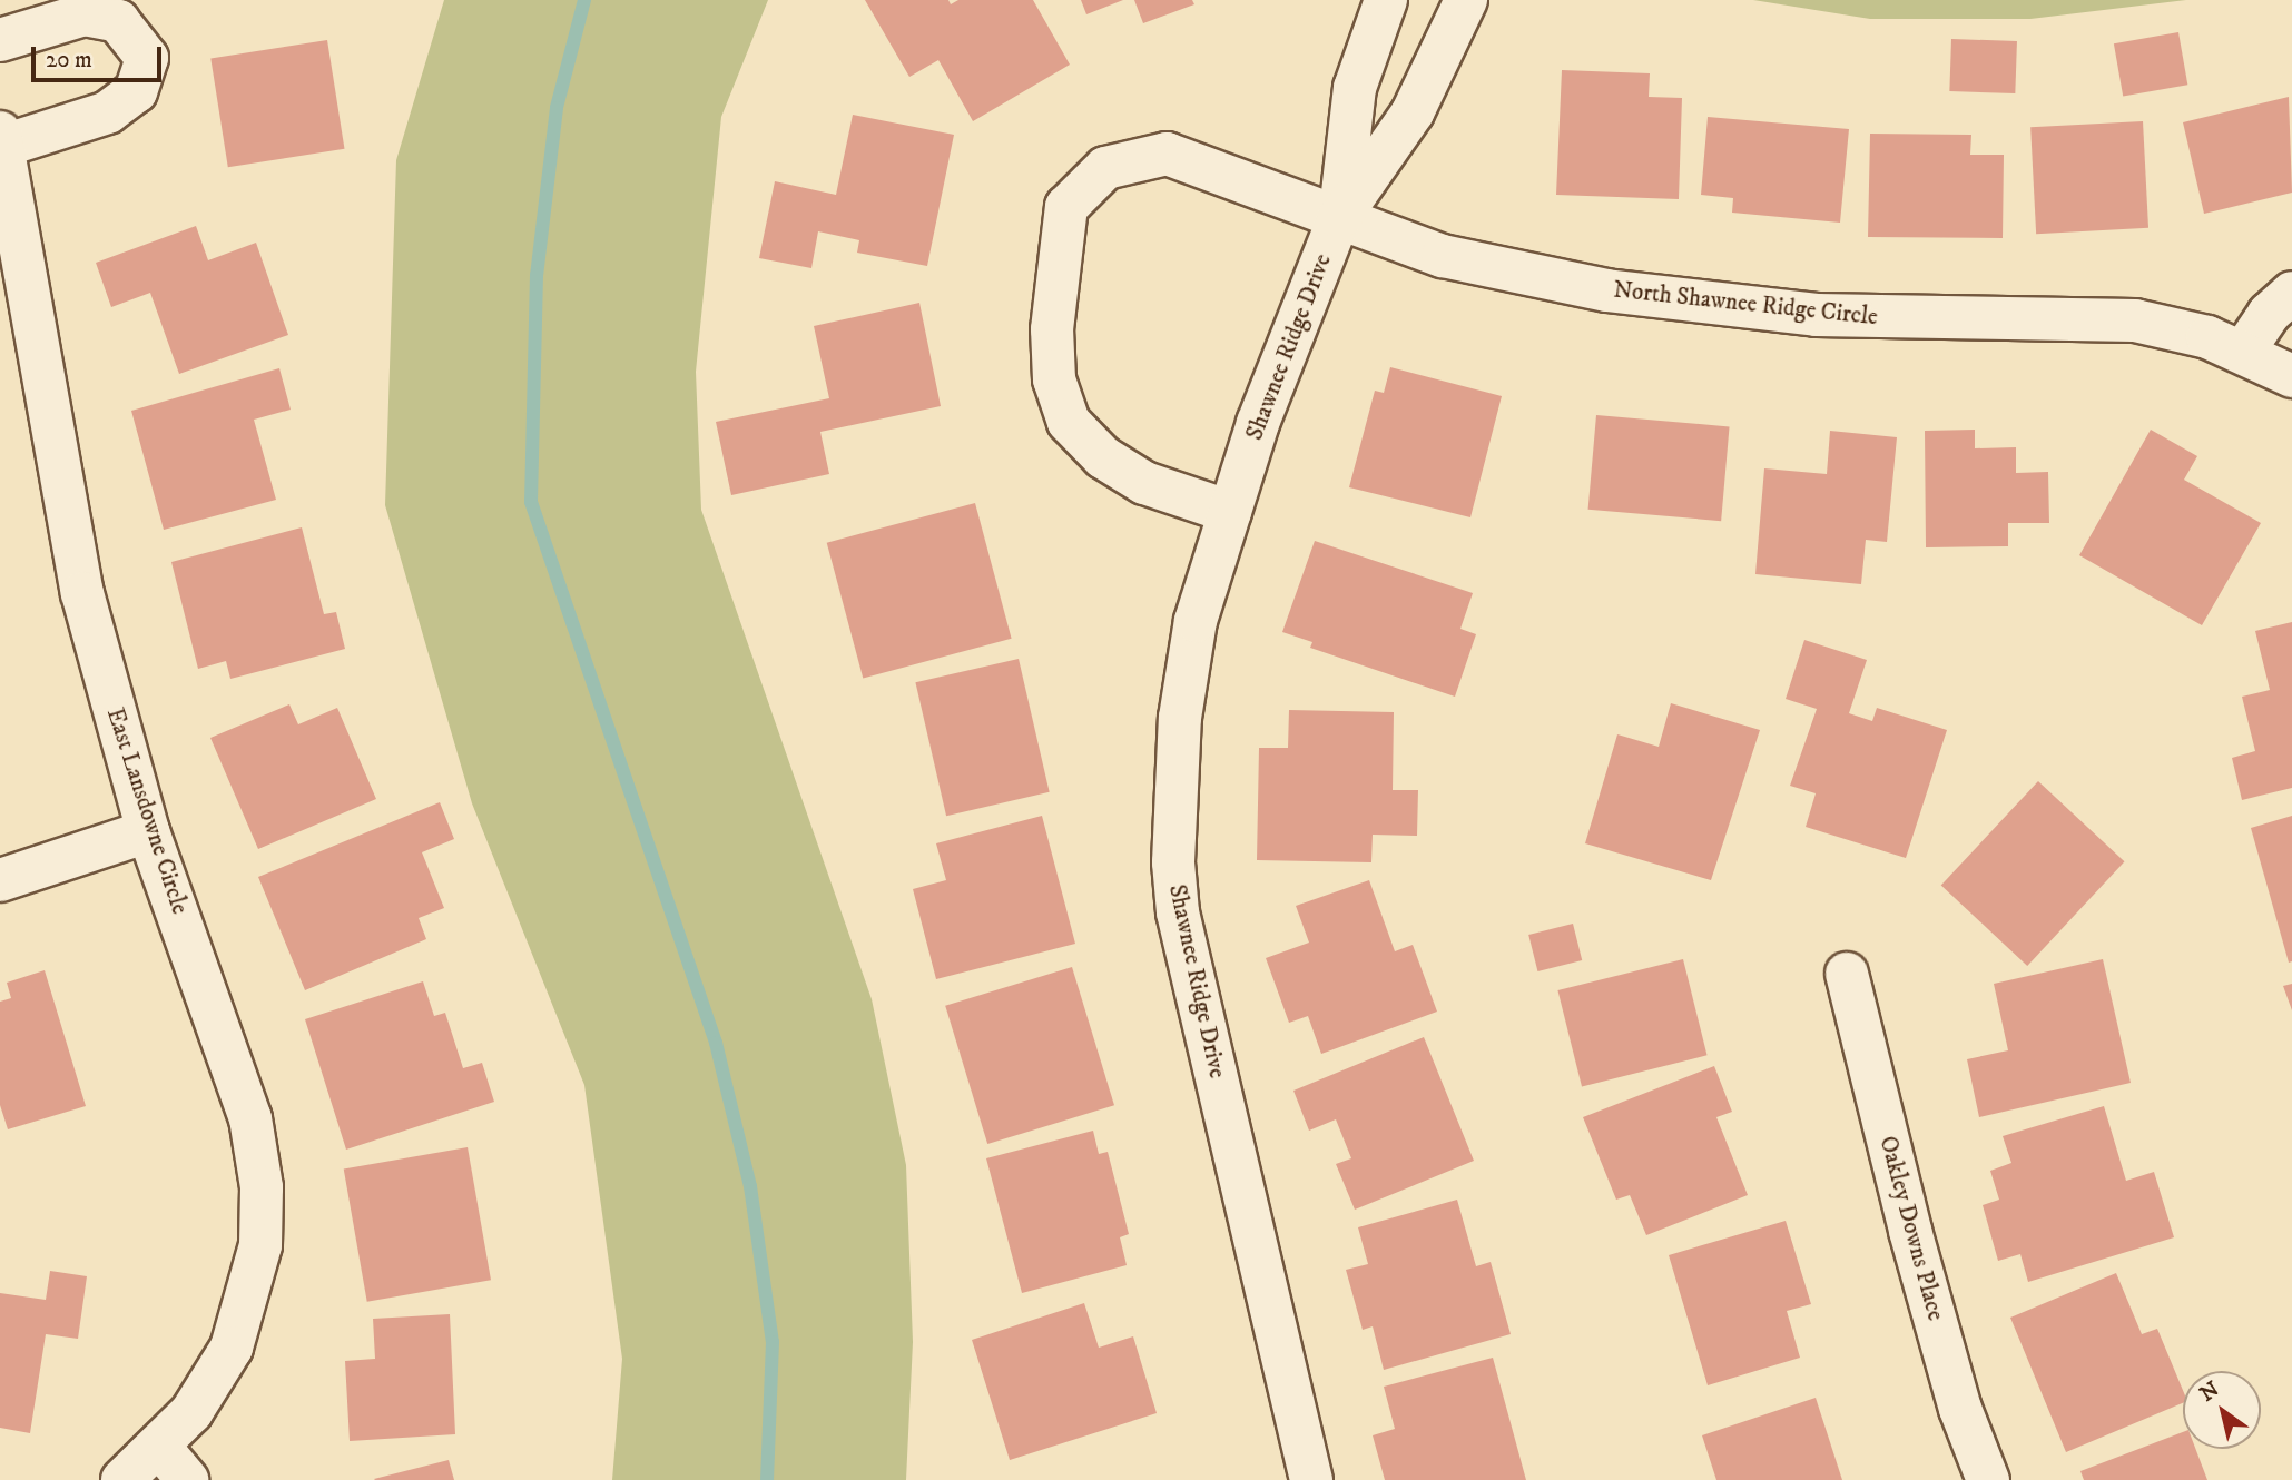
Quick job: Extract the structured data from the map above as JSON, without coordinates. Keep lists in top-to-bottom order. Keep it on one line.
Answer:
{"streets":{"street":["North Shawnee Ridge Circle","Shawnee Ridge Drive","East Lansdowne Circle","Oakley Downs Place"]},"crossings":[["North Shawnee Ridge Circle","Shawnee Ridge Drive"]],"scale_bar":"20 m","north":"top left"}
